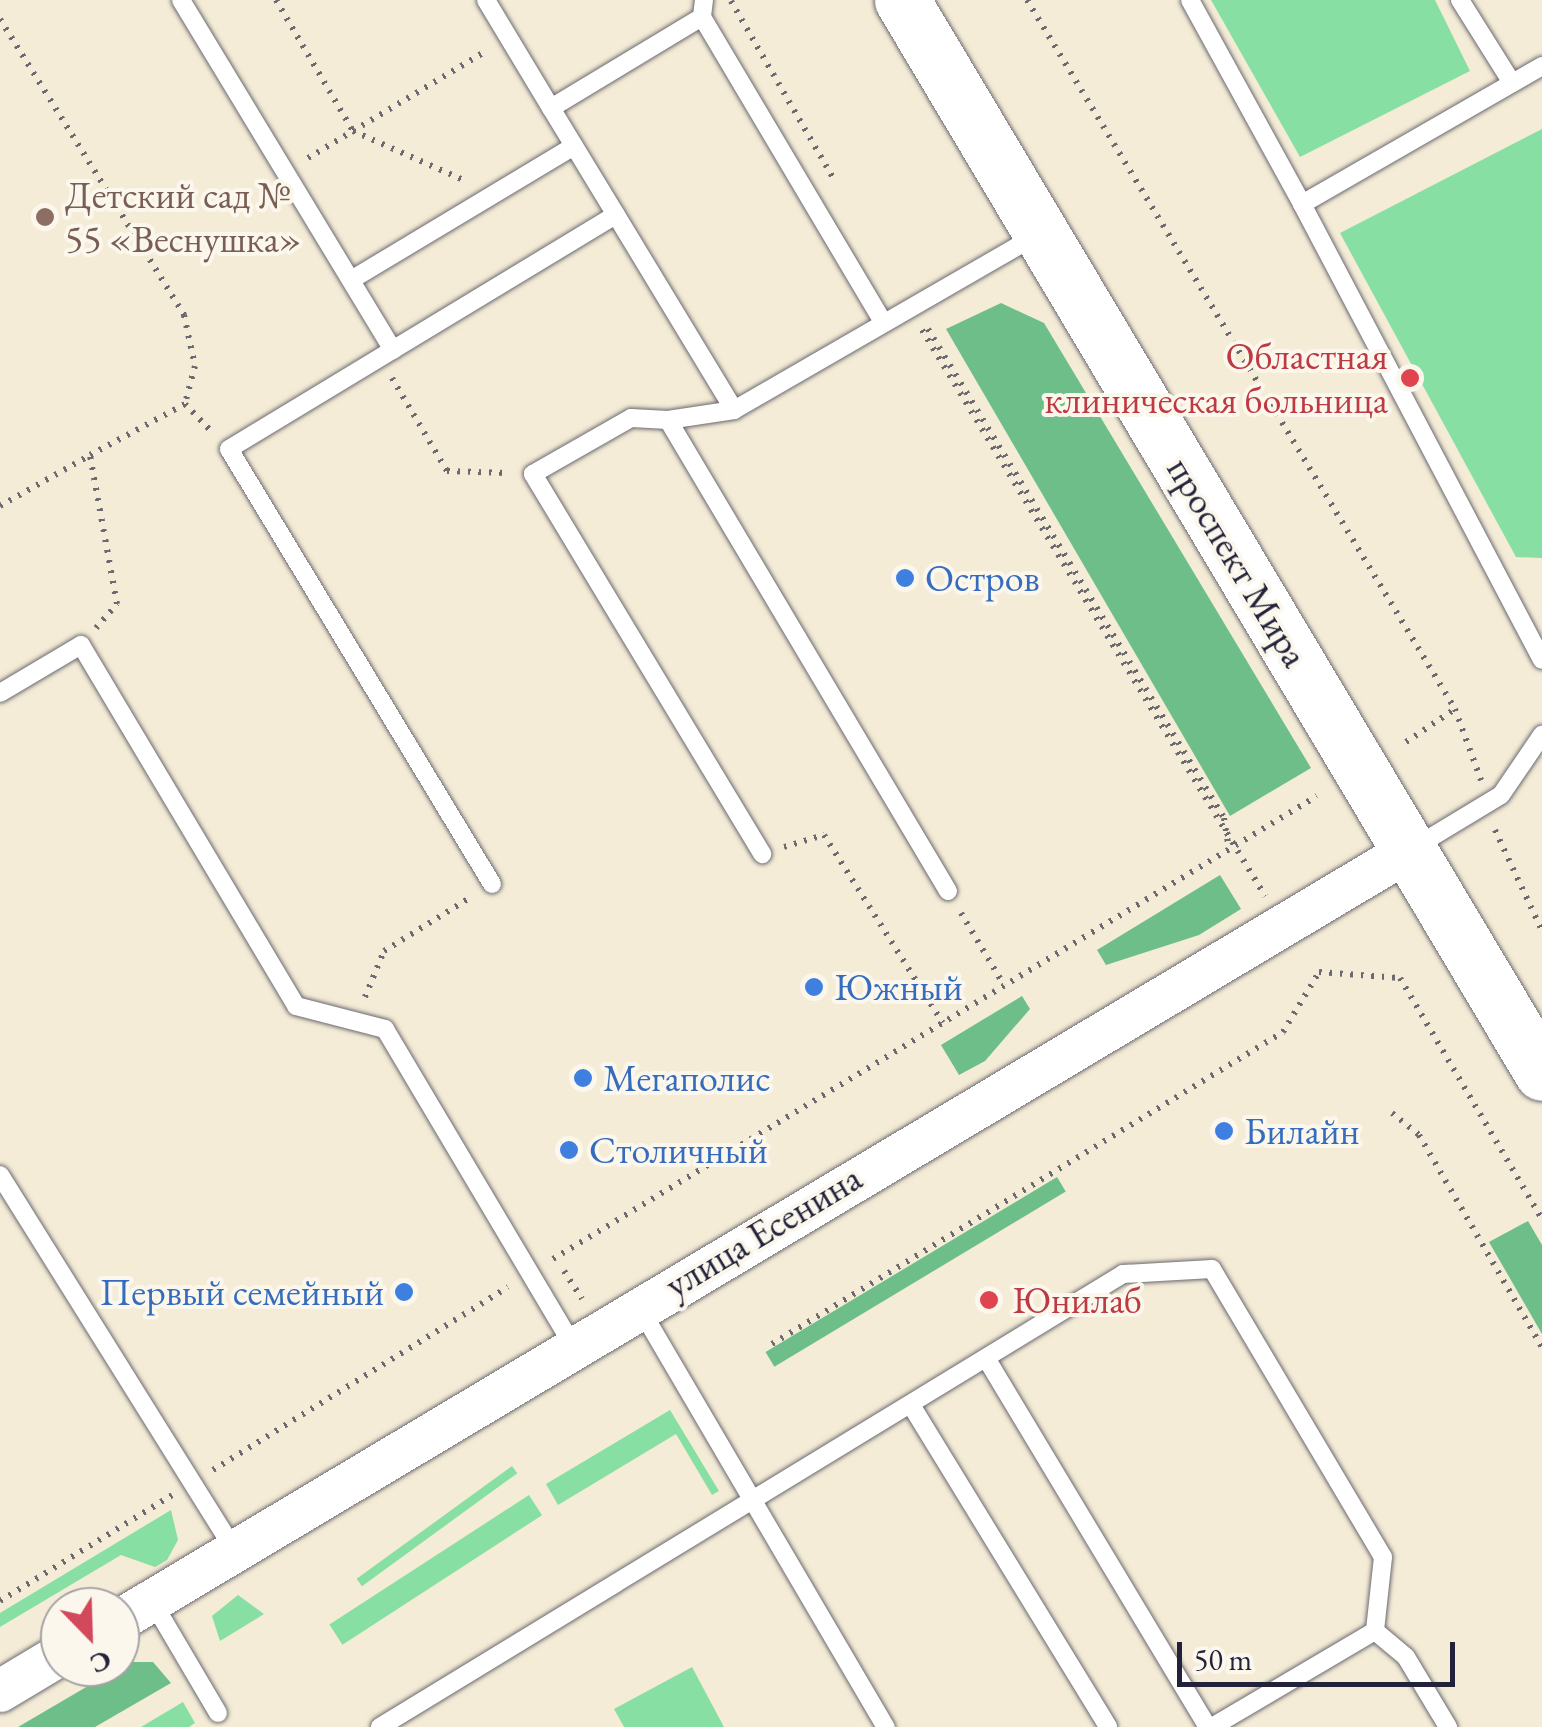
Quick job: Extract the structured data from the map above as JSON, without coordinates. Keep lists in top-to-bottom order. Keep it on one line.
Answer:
{"streets":{"main road":["проспект Мира"],"street":["улица Есенина"]},"crossings":[["проспект Мира","улица Есенина"]],"places":["Детский сад № 55 «Веснушка»","Областная клиническая больница","Остров","Южный","Мегаполис","Билайн","Столичный","Первый семейный","Юнилаб"],"scale_bar":"50 m","north":"bottom right"}
